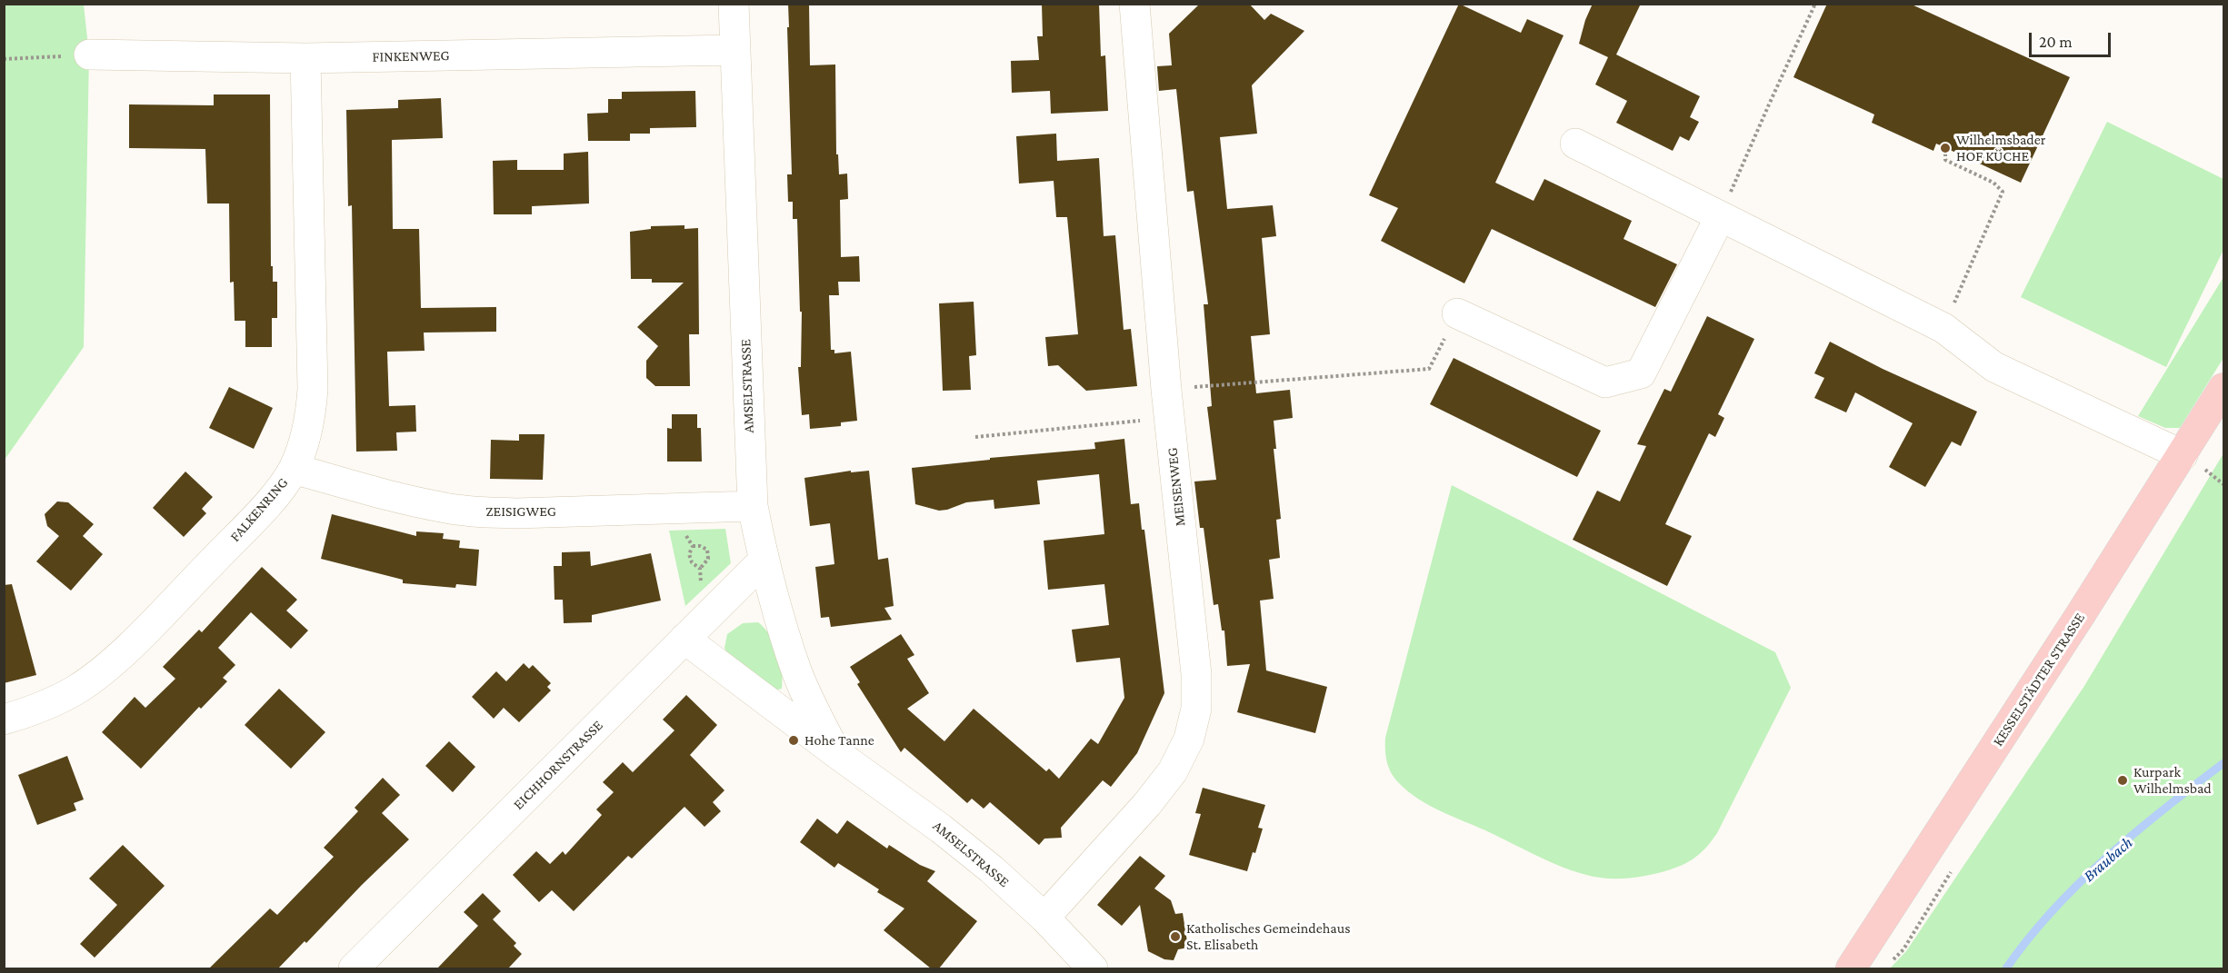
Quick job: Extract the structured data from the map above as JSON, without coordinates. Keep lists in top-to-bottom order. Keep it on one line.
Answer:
{"streets":{"main road":["KESSELSTÄDTER STRASSE"],"street":["FINKENWEG","AMSELSTRASSE","MEISENWEG","FALKENRING","ZEISIGWEG","EICHHORNSTRASSE"]},"crossings":[["FINKENWEG","AMSELSTRASSE"],["FINKENWEG","FALKENRING"],["AMSELSTRASSE","MEISENWEG"],["AMSELSTRASSE","ZEISIGWEG"],["AMSELSTRASSE","EICHHORNSTRASSE"],["FALKENRING","ZEISIGWEG"]],"water":["Braubach"],"places":["Wilhelmsbader HOF KÜCHE","Hohe Tanne","Kurpark Wilhelmsbad","Katholisches Gemeindehaus St. Elisabeth"],"scale_bar":"20 m"}
